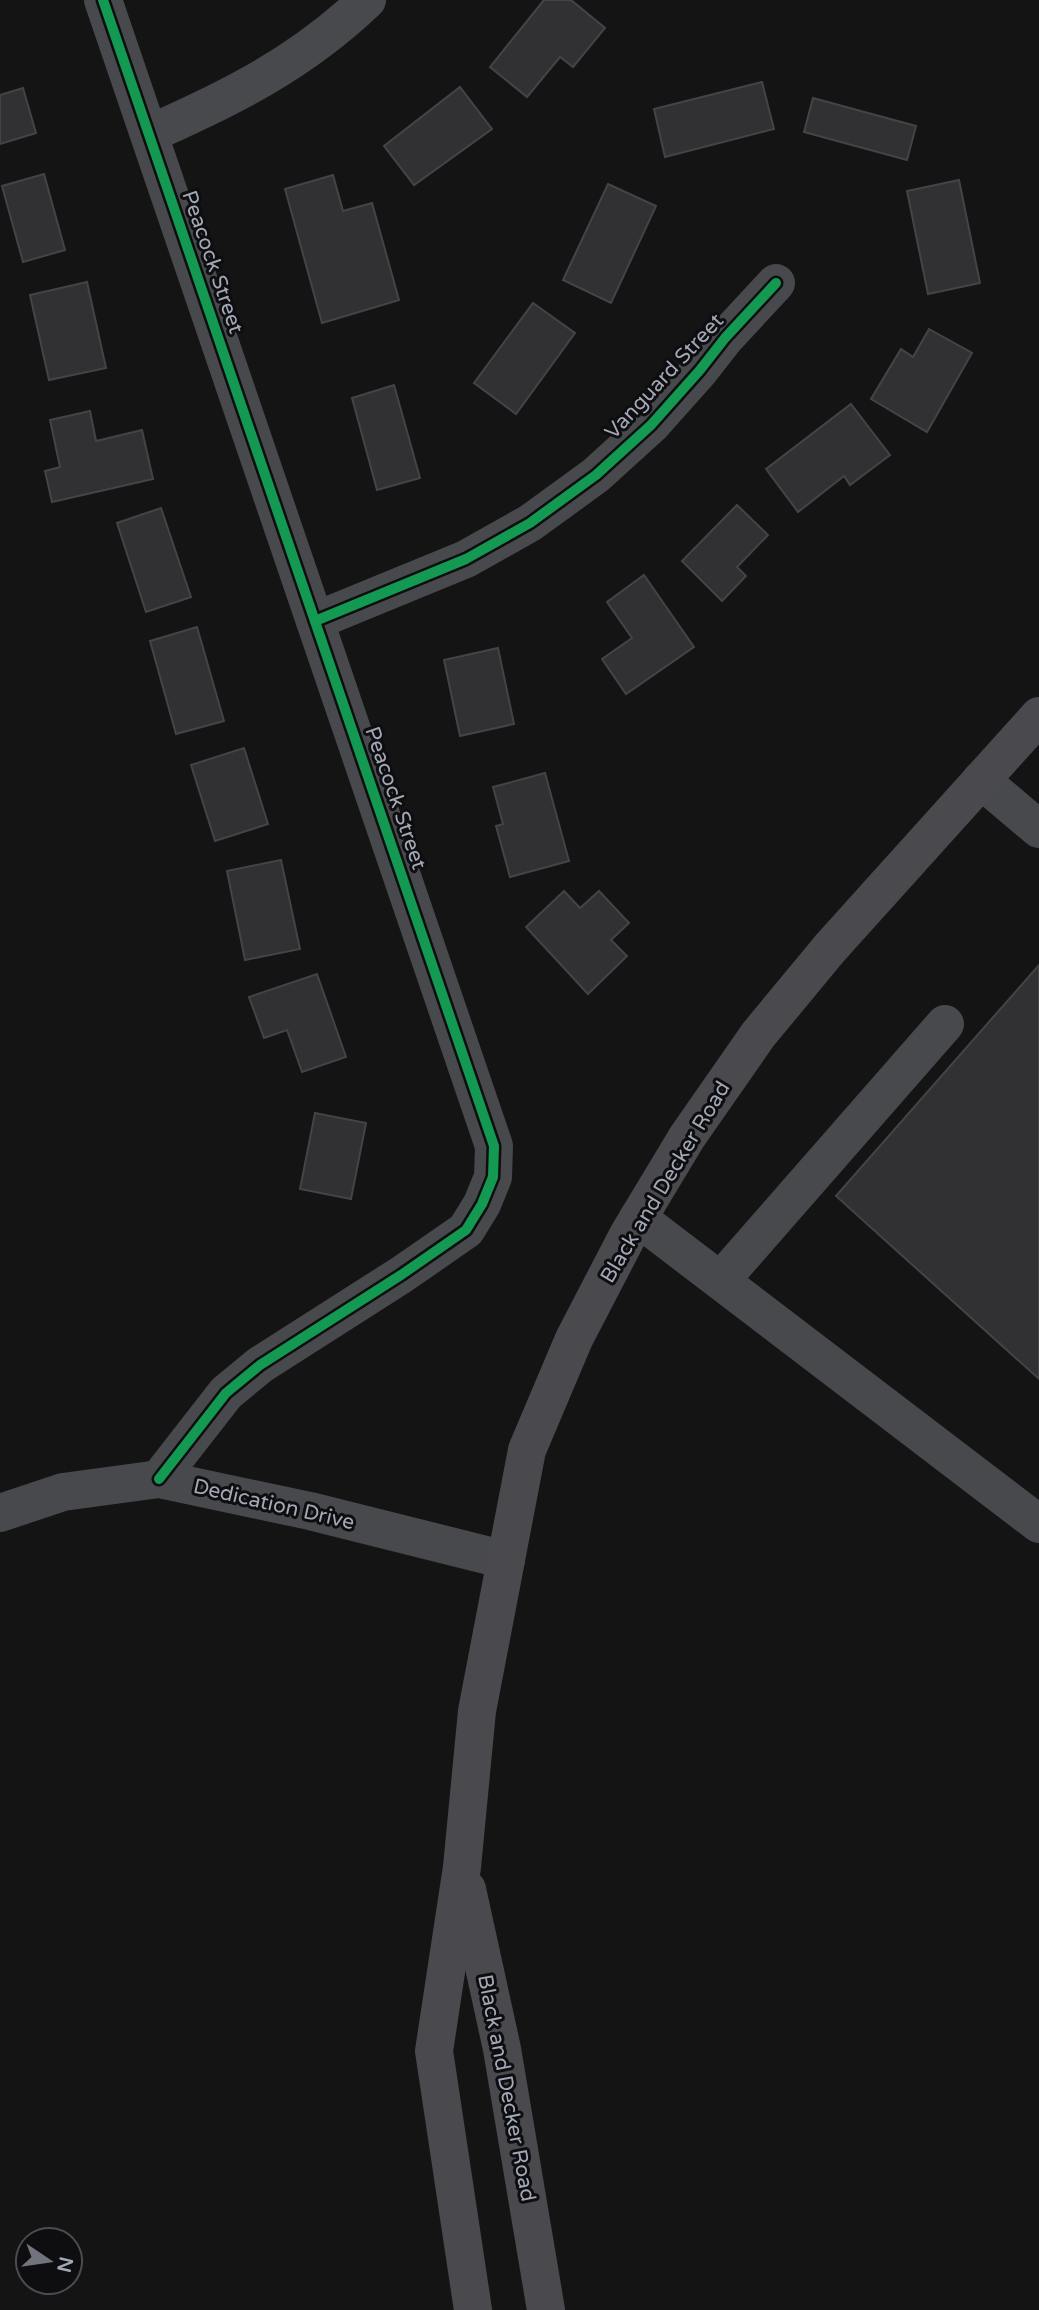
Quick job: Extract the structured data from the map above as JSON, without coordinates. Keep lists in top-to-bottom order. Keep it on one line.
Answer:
{"streets":{"main road":["Black and Decker Road"],"street":["Peacock Street","Vanguard Street","Dedication Drive"]},"crossings":[["Peacock Street","Vanguard Street"],["Peacock Street","Dedication Drive"],["Black and Decker Road","Dedication Drive"]],"north":"right"}
